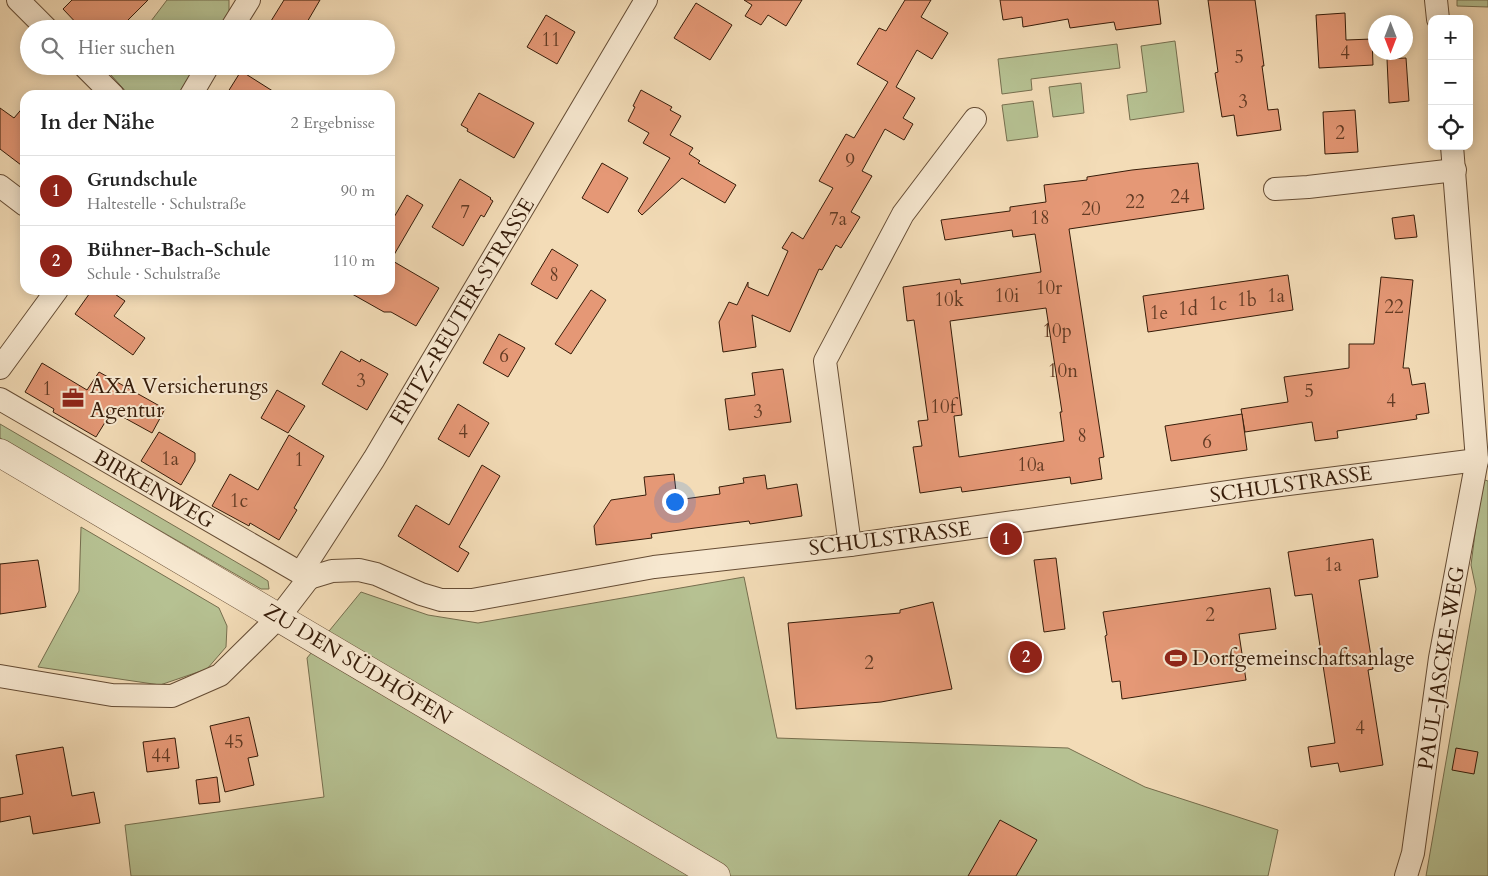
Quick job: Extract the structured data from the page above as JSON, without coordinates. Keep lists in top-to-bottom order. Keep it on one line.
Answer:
{"streets":{"street":["FRITZ-REUTER-STRASSE","SCHULSTRASSE","BIRKENWEG","ZU DEN SÜDHÖFEN","PAUL-JASCKE-WEG"]},"crossings":[["FRITZ-REUTER-STRASSE","SCHULSTRASSE"],["FRITZ-REUTER-STRASSE","BIRKENWEG"],["FRITZ-REUTER-STRASSE","ZU DEN SÜDHÖFEN"],["SCHULSTRASSE","BIRKENWEG"],["SCHULSTRASSE","PAUL-JASCKE-WEG"]],"places":{"office":["AXA Versicherungs Agentur"],"sports":["Dorfgemeinschaftsanlage"]},"house_numbers":["11","4","5","3","2","9","24","22","20","7","18","7a","8","10r","10i","1a","10k","1b","1c","22","1d","1e","10p","6","10n","3","1","5","4","10f","3","4","8","6","1a","1","10a","1c","1a","2","2","4","45","44"],"north":"bottom","page":{"map_buttons":["+","−"],"search":"Hier suchen","heading":["In der Nähe","2 Ergebnisse"],"list":[{"mark":"1","name":"Grundschule","note":"Haltestelle · Schulstraße","value":"90 m"},{"mark":"2","name":"Bühner-Bach-Schule","note":"Schule · Schulstraße","value":"110 m"}],"pins":["1","2"]}}
